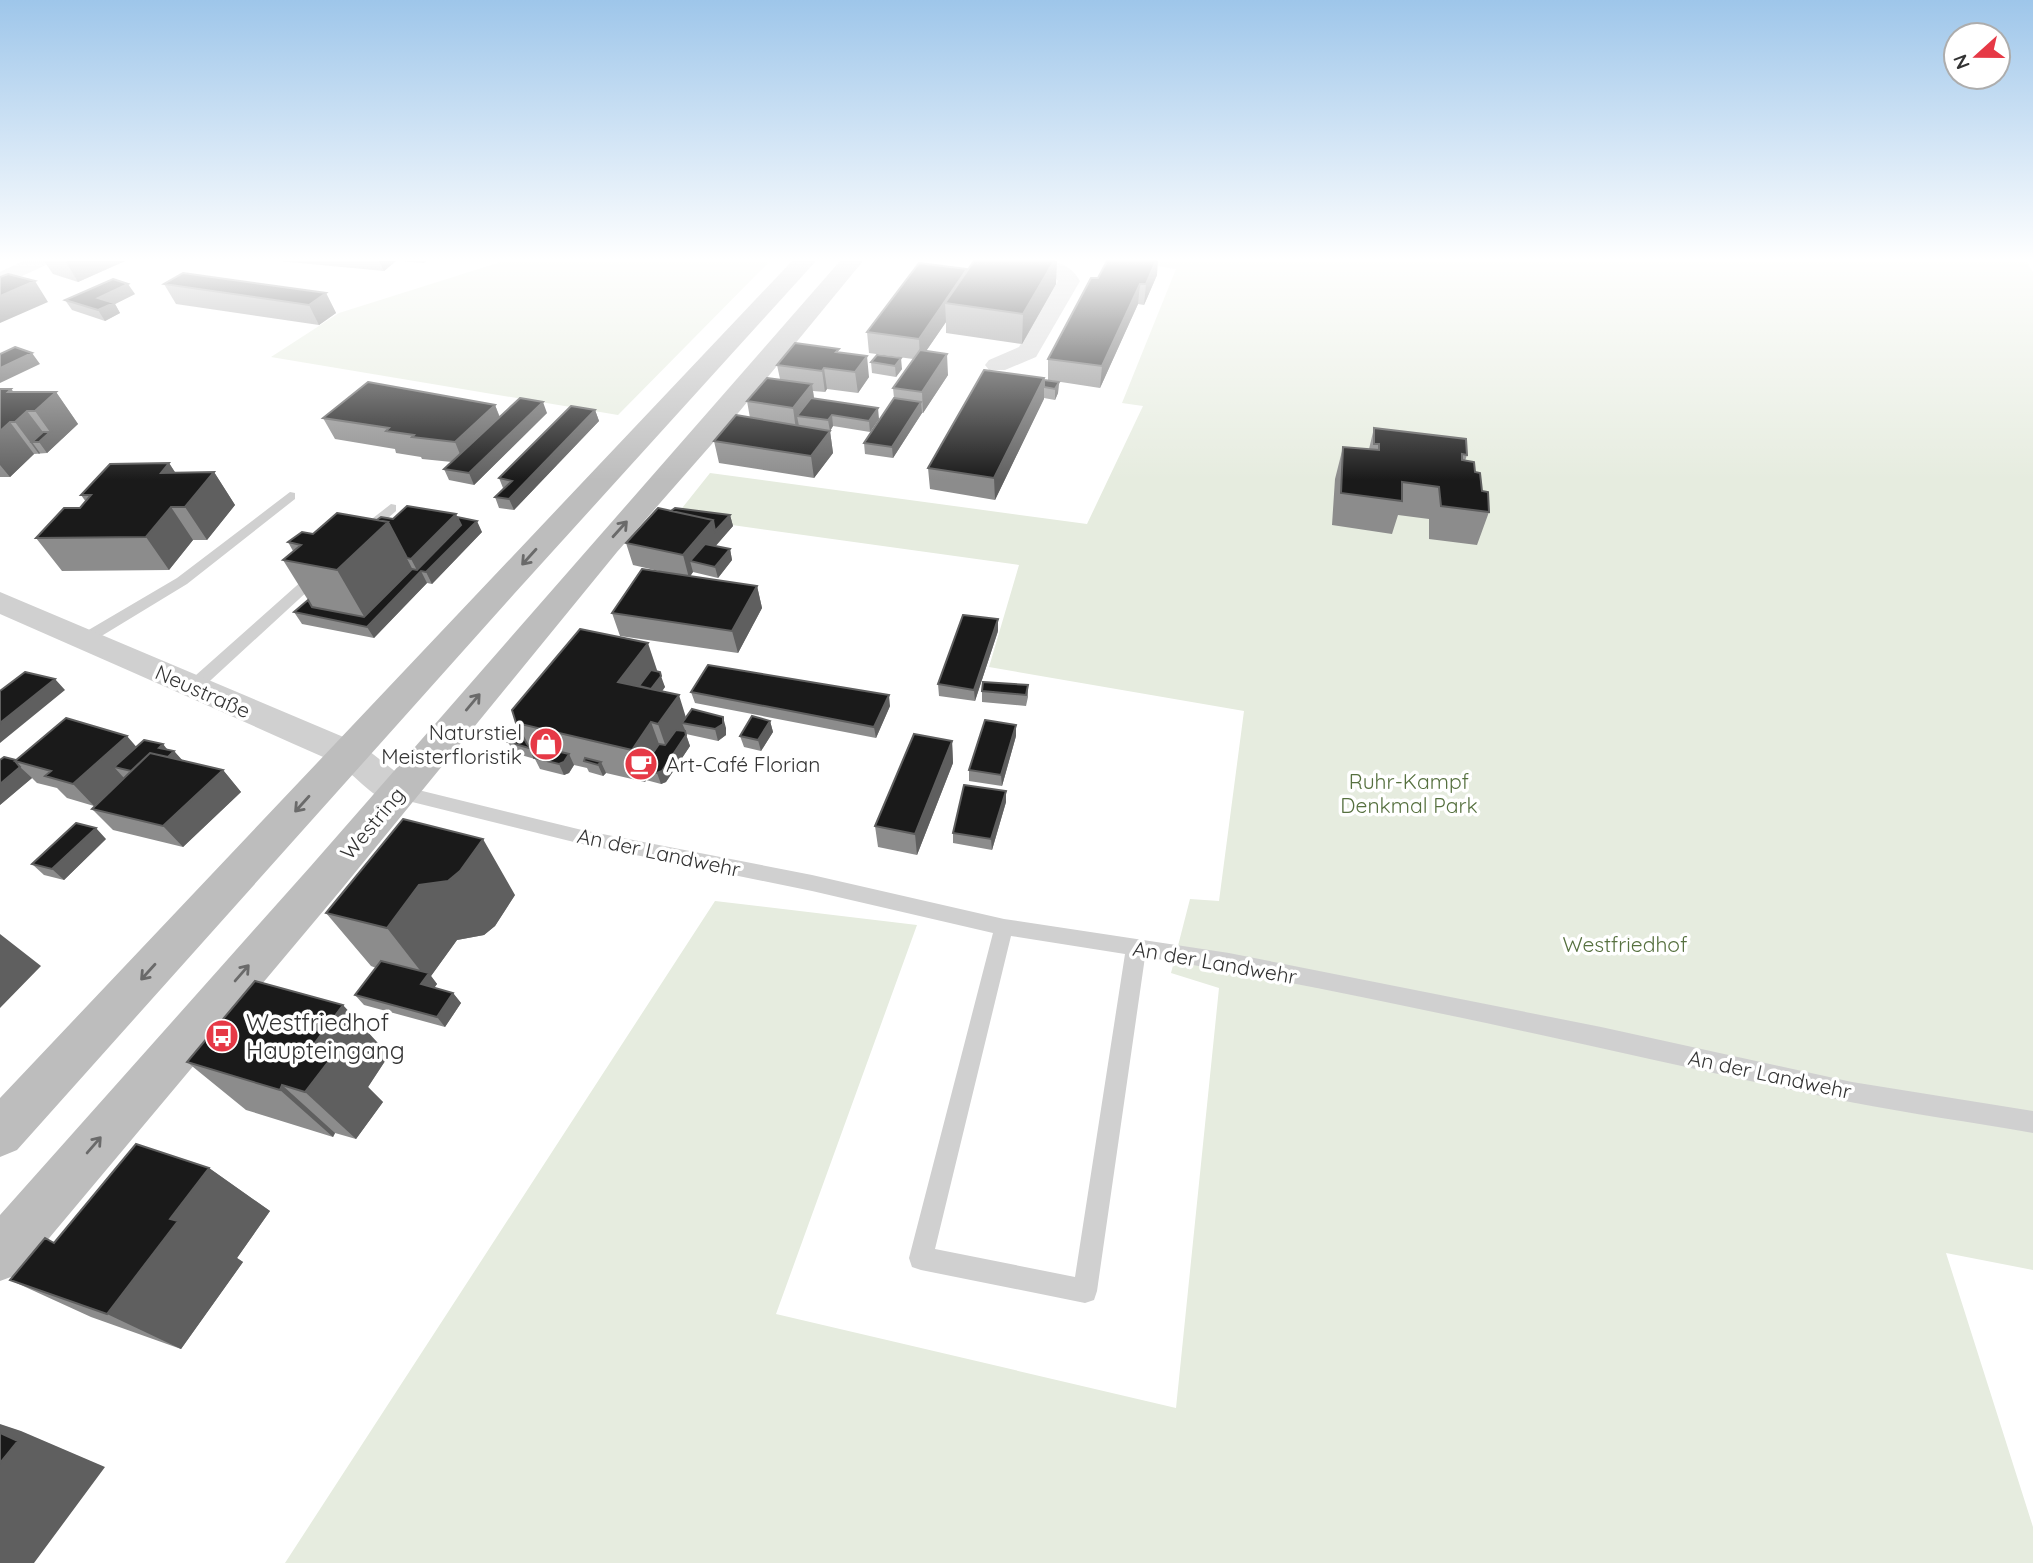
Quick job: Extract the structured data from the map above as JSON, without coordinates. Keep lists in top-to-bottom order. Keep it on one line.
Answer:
{"streets":{"main road":["Westring"],"street":["Neustraße"],"lane":["An der Landwehr"]},"crossings":[["Neustraße","Westring"],["Neustraße","An der Landwehr"],["Westring","An der Landwehr"]],"parks":["Ruhr-Kampf Denkmal Park","Westfriedhof"],"places":{"shop":["Naturstiel Meisterfloristik"],"cafe":["Art-Café Florian"],"bus stop":["Westfriedhof Haupteingang"]},"north":"left"}
